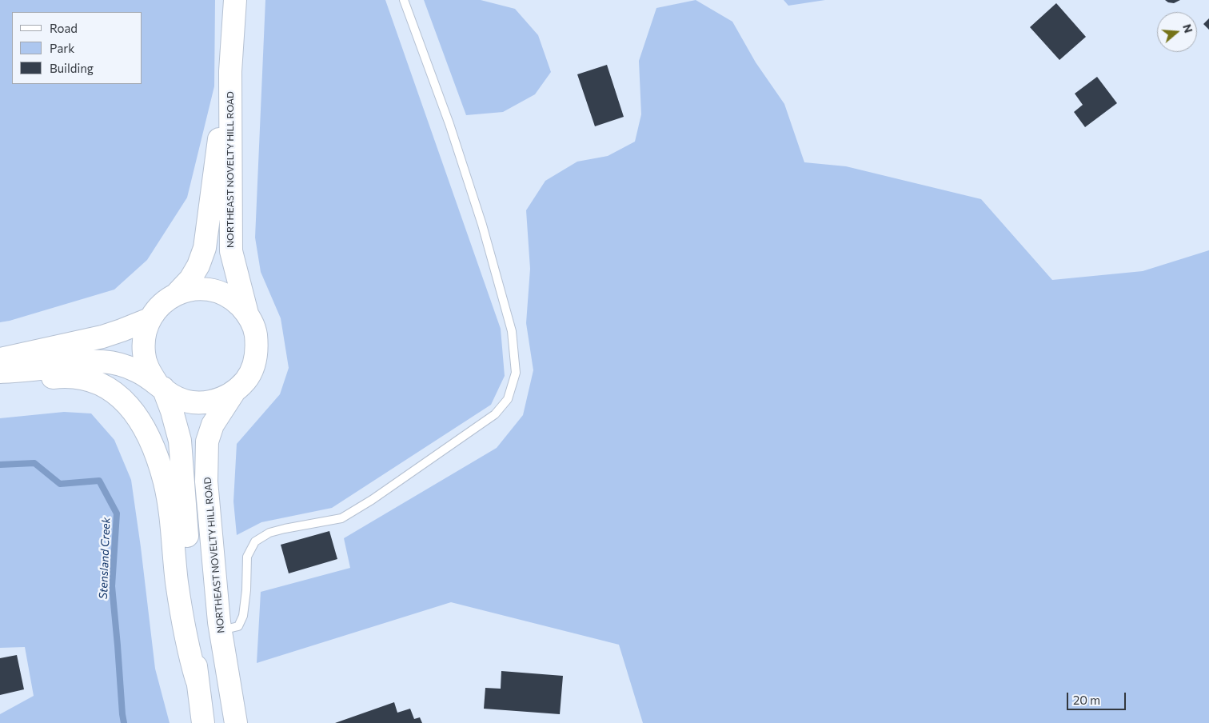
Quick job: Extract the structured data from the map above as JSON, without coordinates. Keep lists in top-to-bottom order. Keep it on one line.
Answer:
{"streets":{"main road":["NORTHEAST NOVELTY HILL ROAD"]},"water":["Stensland Creek"],"legend":["Road","Park","Building"],"scale_bar":"20 m","north":"right"}
